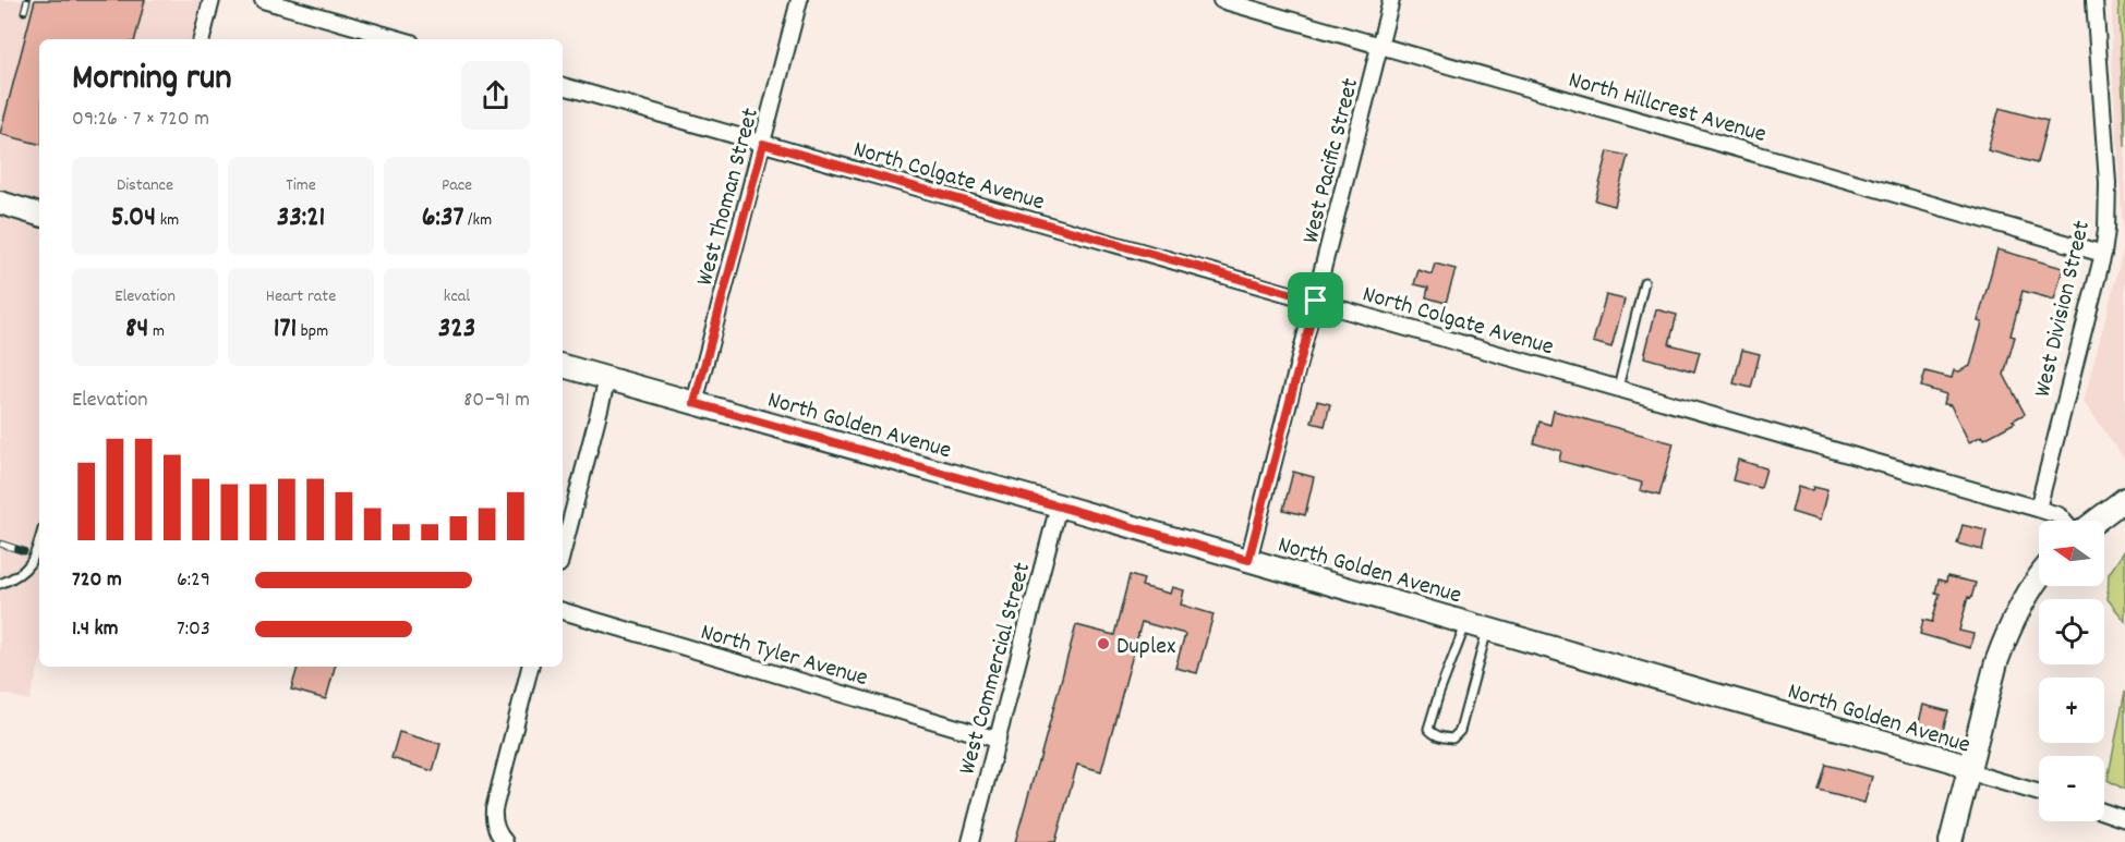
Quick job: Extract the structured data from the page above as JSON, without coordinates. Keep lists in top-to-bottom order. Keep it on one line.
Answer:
{"streets":{"street":["North Hillcrest Avenue","West Pacific Street","North Colgate Avenue","West Thoman Street","West Division Street","North Golden Avenue","North Tyler Avenue","West Commercial Street"]},"crossings":[["North Hillcrest Avenue","West Pacific Street"],["North Hillcrest Avenue","West Division Street"],["West Pacific Street","North Colgate Avenue"],["West Pacific Street","North Golden Avenue"],["North Colgate Avenue","West Thoman Street"],["North Colgate Avenue","West Division Street"],["West Thoman Street","North Golden Avenue"],["North Golden Avenue","West Commercial Street"],["North Tyler Avenue","West Commercial Street"]],"places":["Duplex"],"north":"left","page":{"heading":["Morning run","09:26 · 7 × 720 m"],"stats":[["Distance","5.04 km"],["Time","33:21"],["Pace","6:37 /km"],["Elevation","84 m"],["Heart rate","171 bpm"],["kcal","323"]],"chart":["Elevation","80–91 m"],"map_buttons":["+","−"],"list":[{"name":"720 m","note":"6:29"},{"name":"1.4 km","note":"7:03"}]}}
